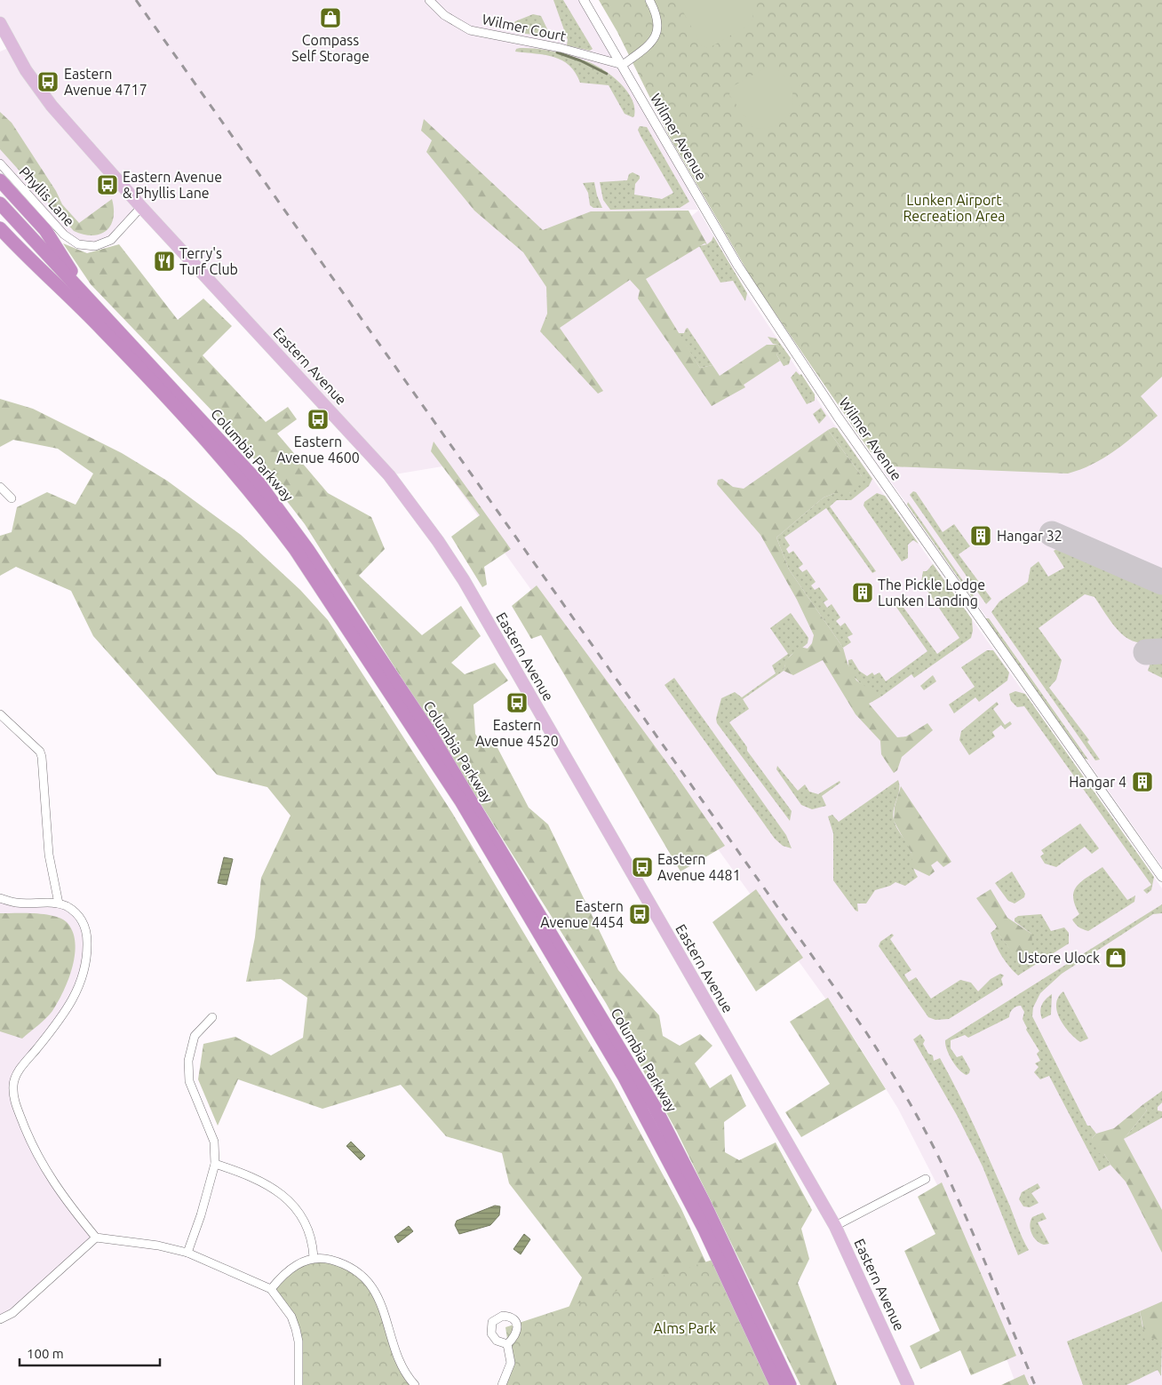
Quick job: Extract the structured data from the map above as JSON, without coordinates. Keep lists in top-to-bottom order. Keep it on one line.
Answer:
{"streets":{"highway":["Columbia Parkway"],"main road":["Eastern Avenue"],"street":["Wilmer Court","Wilmer Avenue","Phyllis Lane"]},"crossings":[["Wilmer Court","Wilmer Avenue"],["Phyllis Lane","Eastern Avenue"]],"parks":["Lunken Airport Recreation Area","Alms Park"],"places":{"shop":["Compass Self Storage","Ustore Ulock"],"bus stop":["Eastern Avenue 4717","Eastern Avenue & Phyllis Lane","Eastern Avenue 4600","Eastern Avenue 4520","Eastern Avenue 4481","Eastern Avenue 4454"],"restaurant":["Terry's Turf Club"],"building":["Hangar 32","The Pickle Lodge Lunken Landing","Hangar 4"]},"scale_bar":"100 m"}
